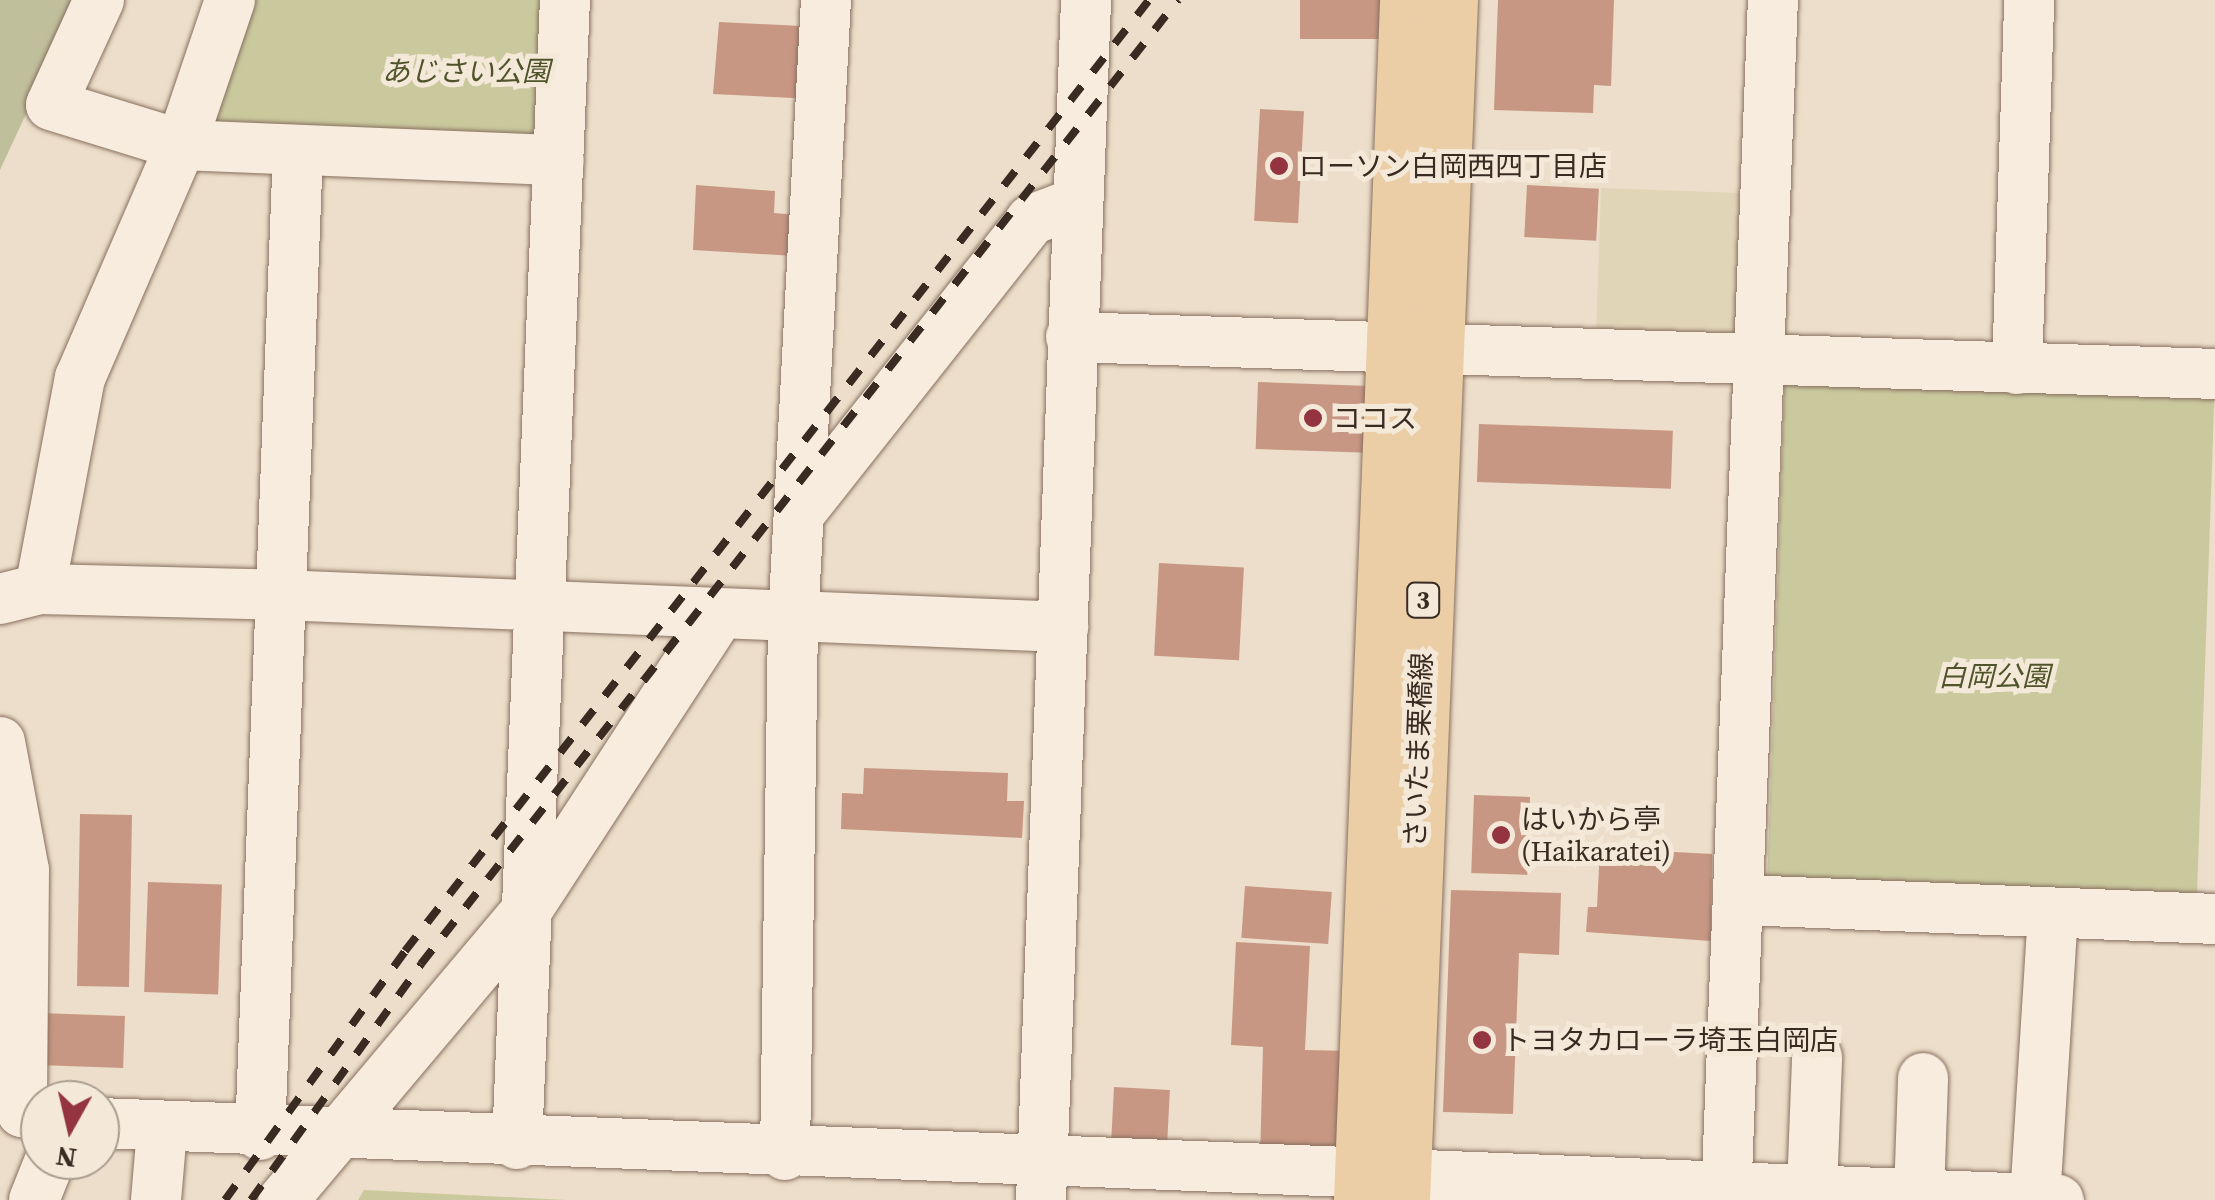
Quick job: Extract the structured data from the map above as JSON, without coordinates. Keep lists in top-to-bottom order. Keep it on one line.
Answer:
{"streets":{"main road":["3","さいたま栗橋線"]},"parks":["あじさい公園","白岡公園"],"places":["ローソン白岡西四丁目店","ココス","はいから亭 (Haikaratei)","トヨタカローラ埼玉白岡店"],"north":"bottom"}
